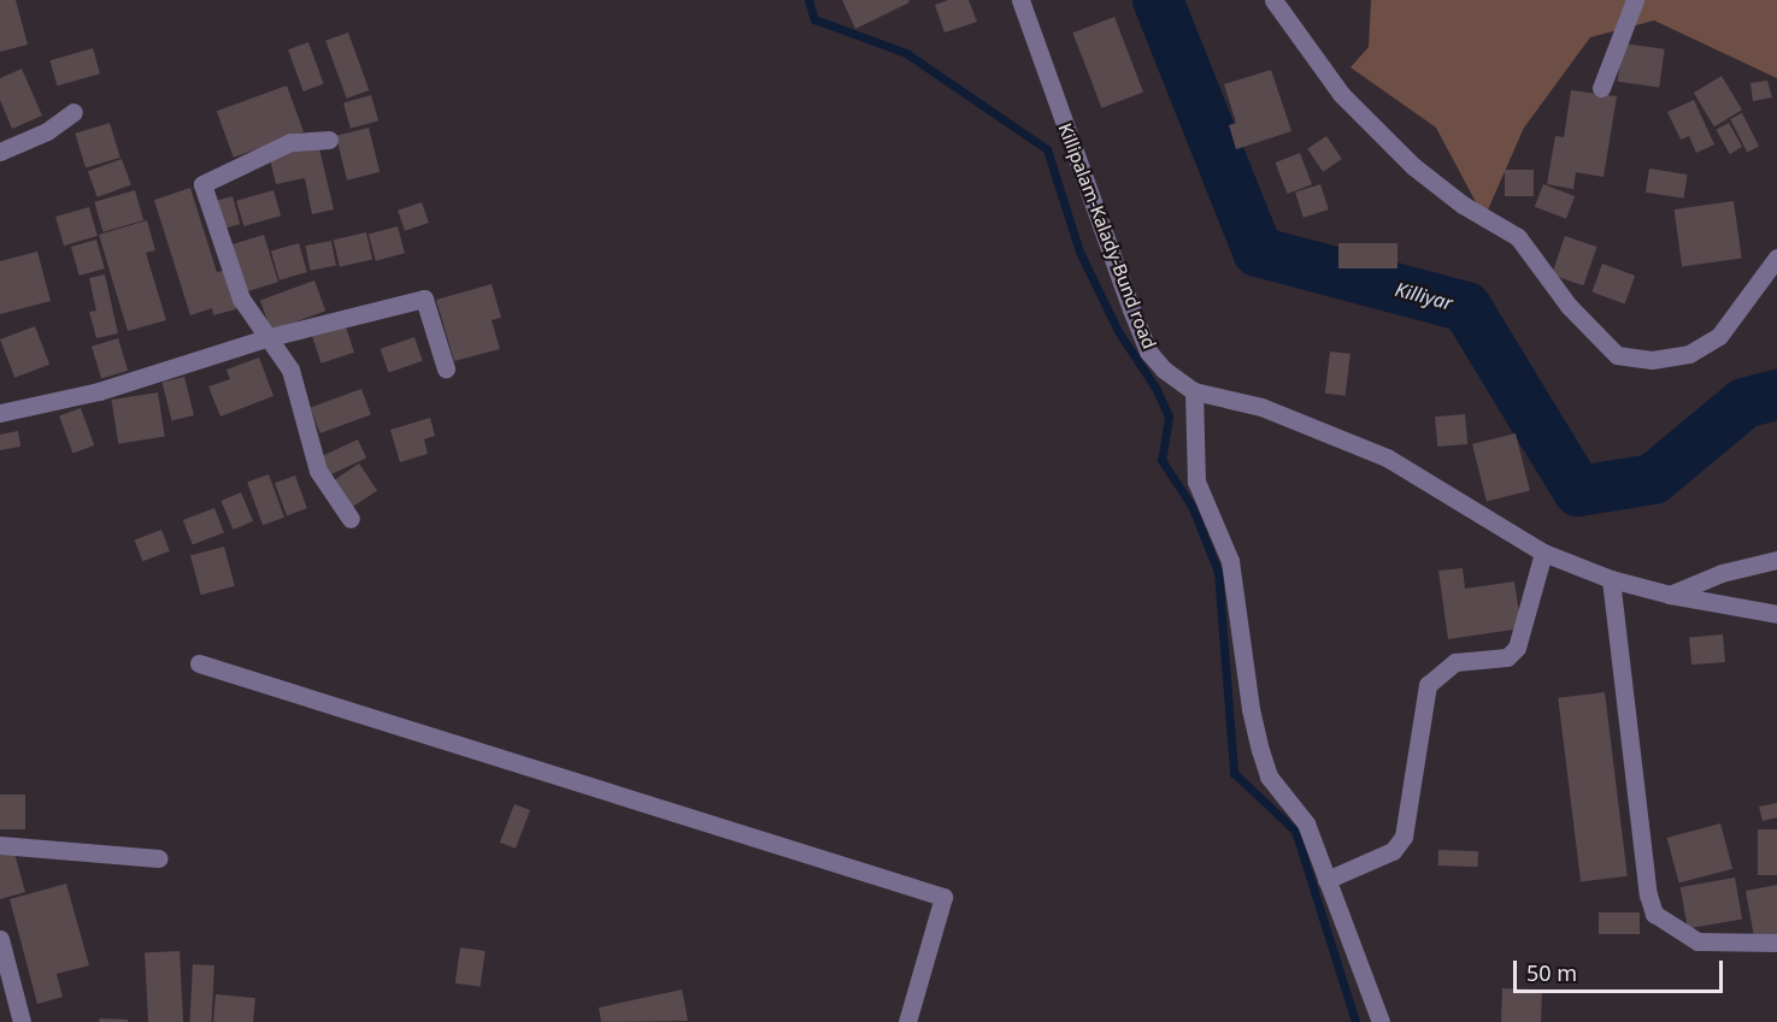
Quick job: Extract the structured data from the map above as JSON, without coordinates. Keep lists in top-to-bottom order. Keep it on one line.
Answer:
{"streets":{"street":["Killipalam-Kalady-Bund road"]},"water":["Killiyar"],"scale_bar":"50 m"}
